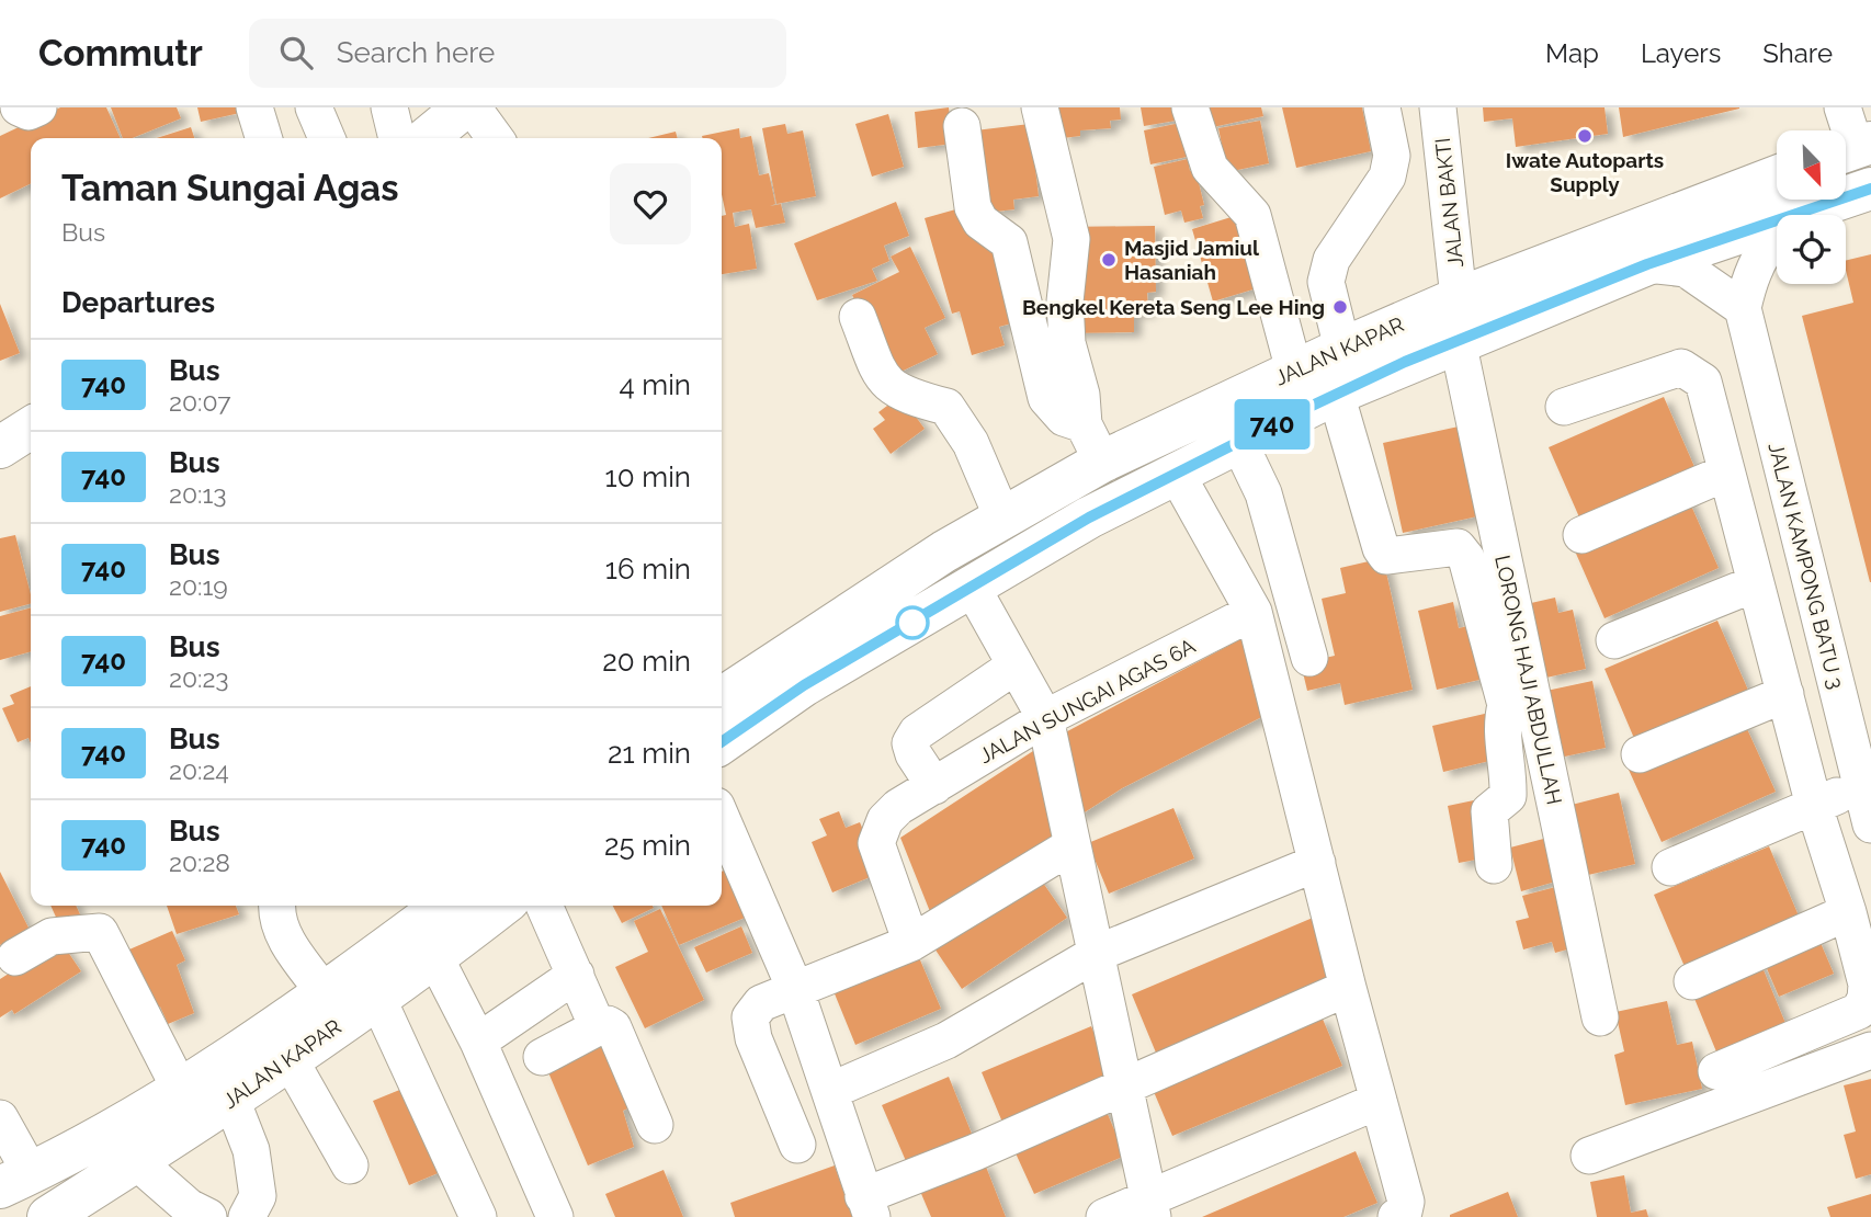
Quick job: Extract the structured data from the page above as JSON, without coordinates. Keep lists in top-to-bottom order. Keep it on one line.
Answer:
{"streets":{"highway":["JALAN KAPAR"],"street":["JALAN BAKTI","JALAN KAMPONG BATU 3","LORONG HAJI ABDULLAH","JALAN SUNGAI AGAS 6A"]},"crossings":[["JALAN BAKTI","JALAN KAPAR"],["JALAN KAPAR","LORONG HAJI ABDULLAH"]],"places":["Iwate Autoparts Supply","Masjid Jamiul Hasaniah","Bengkel Kereta Seng Lee Hing"],"lines":["bus line 740"],"north":"bottom right","page":{"header":"Commutr","search":"Search here","nav":["Map","Layers","Share"],"on_map":"740","heading":[["Taman Sungai Agas","Bus"],"Departures"],"list":[{"mark":"740","name":"Bus","note":"20:07","value":"4 min"},{"mark":"740","name":"Bus","note":"20:13","value":"10 min"},{"mark":"740","name":"Bus","note":"20:19","value":"16 min"},{"mark":"740","name":"Bus","note":"20:23","value":"20 min"},{"mark":"740","name":"Bus","note":"20:24","value":"21 min"},{"mark":"740","name":"Bus","note":"20:28","value":"25 min"}]}}
